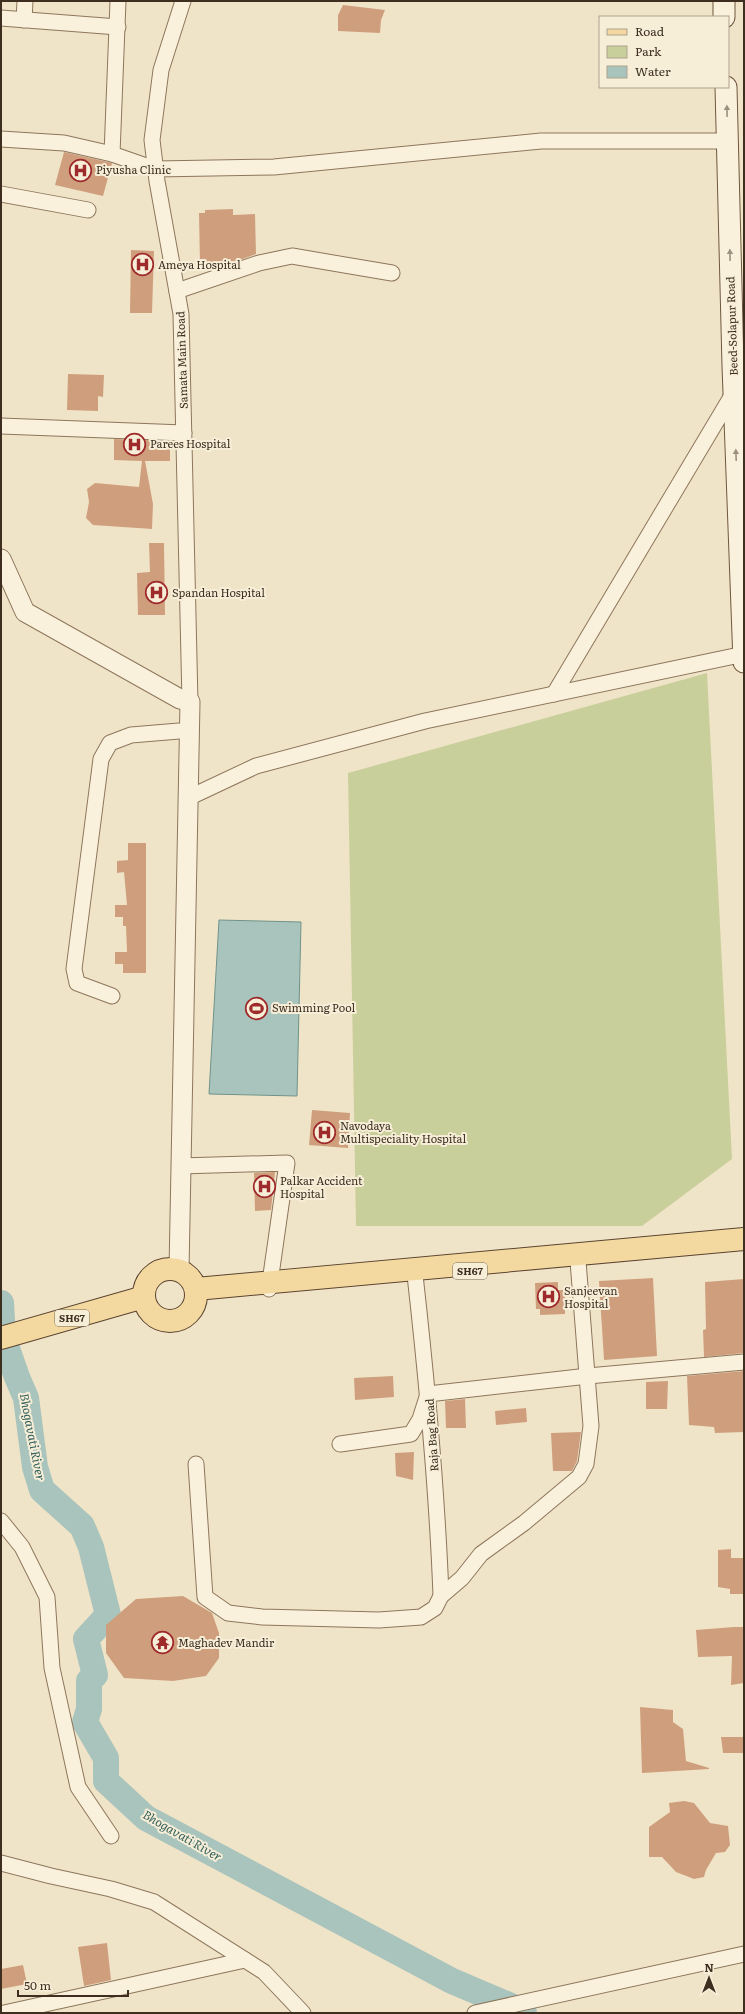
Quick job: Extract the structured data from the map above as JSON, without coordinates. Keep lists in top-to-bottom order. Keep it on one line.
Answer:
{"streets":{"main road":["Beed-Solapur Road","SH67"],"street":["Samata Main Road","Raja Bag Road"]},"crossings":[["SH67","Raja Bag Road"]],"one_way":["Beed-Solapur Road"],"water":["Bhogavati River"],"places":{"hospital":["Piyusha Clinic","Ameya Hospital","Parees Hospital","Spandan Hospital","Navodaya Multispeciality Hospital","Palkar Accident Hospital","Sanjeevan Hospital"],"sports":["Swimming Pool"],"temple":["Maghadev Mandir"]},"legend":["Road","Park","Water"],"scale_bar":"50 m","north":"top"}
